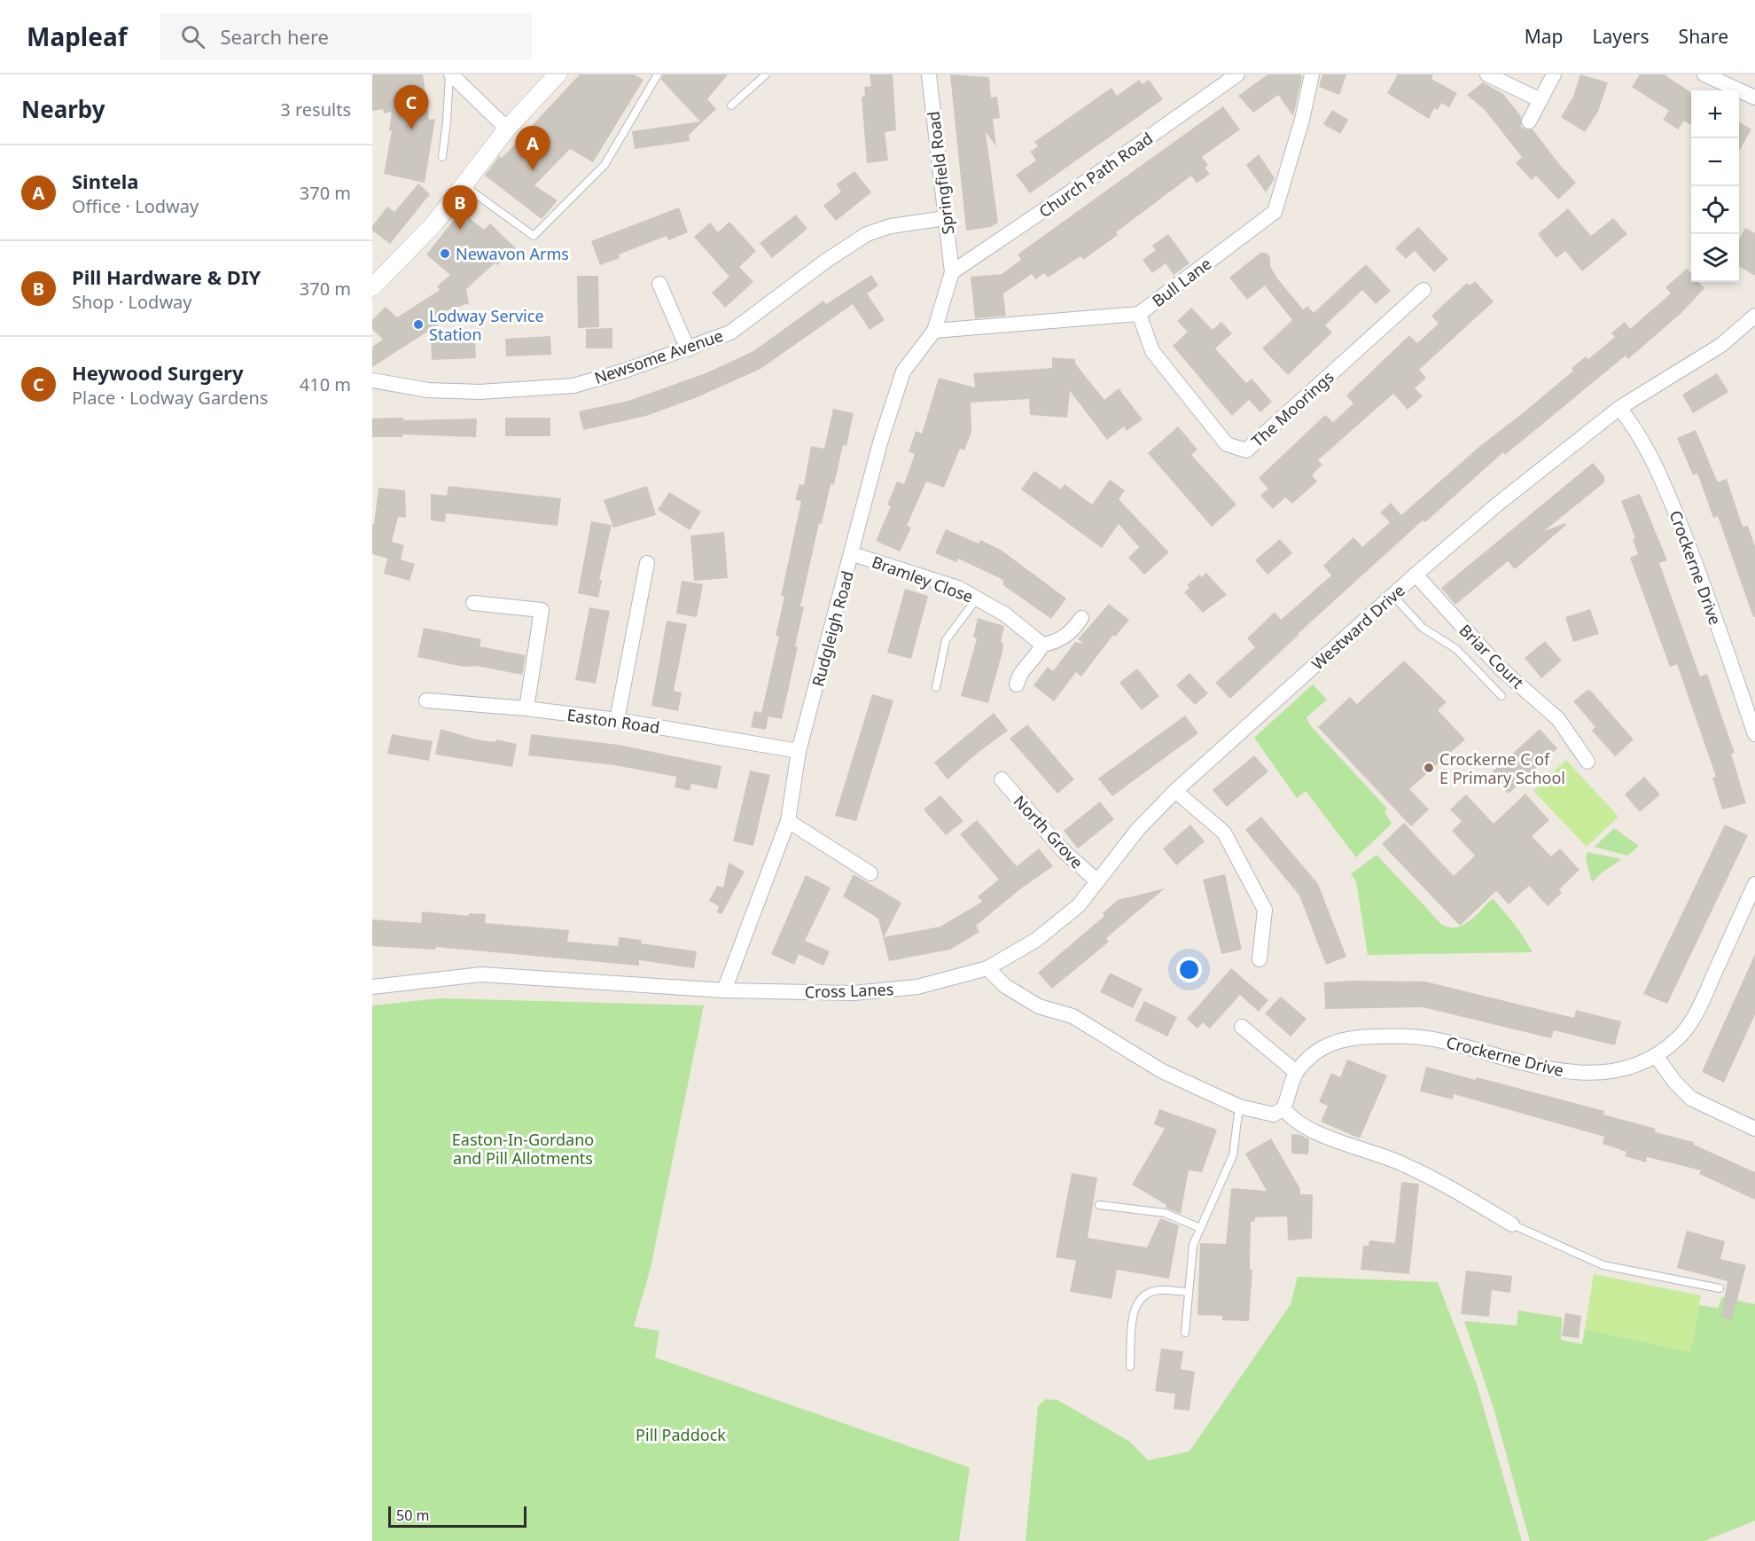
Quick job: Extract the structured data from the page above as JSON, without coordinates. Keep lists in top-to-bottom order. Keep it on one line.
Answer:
{"streets":{"street":["Springfield Road","Church Path Road","Bull Lane","Newsome Avenue","The Moorings","Crockerne Drive","Bramley Close","Westward Drive","Rudgleigh Road","Briar Court","Easton Road","North Grove","Cross Lanes"]},"crossings":[["Springfield Road","Church Path Road"],["Springfield Road","Newsome Avenue"],["Springfield Road","Rudgleigh Road"],["Church Path Road","Rudgleigh Road"],["Bull Lane","The Moorings"],["Bull Lane","Rudgleigh Road"],["Crockerne Drive","Westward Drive"],["Bramley Close","Rudgleigh Road"],["Westward Drive","Briar Court"],["Westward Drive","North Grove"],["Westward Drive","Cross Lanes"],["Rudgleigh Road","Easton Road"],["Rudgleigh Road","Cross Lanes"]],"parks":["Easton-In-Gordano and Pill Allotments","Pill Paddock"],"places":["Newavon Arms","Lodway Service Station","Crockerne C of E Primary School"],"scale_bar":"50 m","page":{"header":"Mapleaf","search":"Search here","nav":["Map","Layers","Share"],"heading":["Nearby","3 results"],"pins":["C","A","B"],"map_buttons":["+","−"],"list":[{"mark":"A","name":"Sintela","note":"Office · Lodway","value":"370 m"},{"mark":"B","name":"Pill Hardware & DIY","note":"Shop · Lodway","value":"370 m"},{"mark":"C","name":"Heywood Surgery","note":"Place · Lodway Gardens","value":"410 m"}],"scale":"50 m"}}
